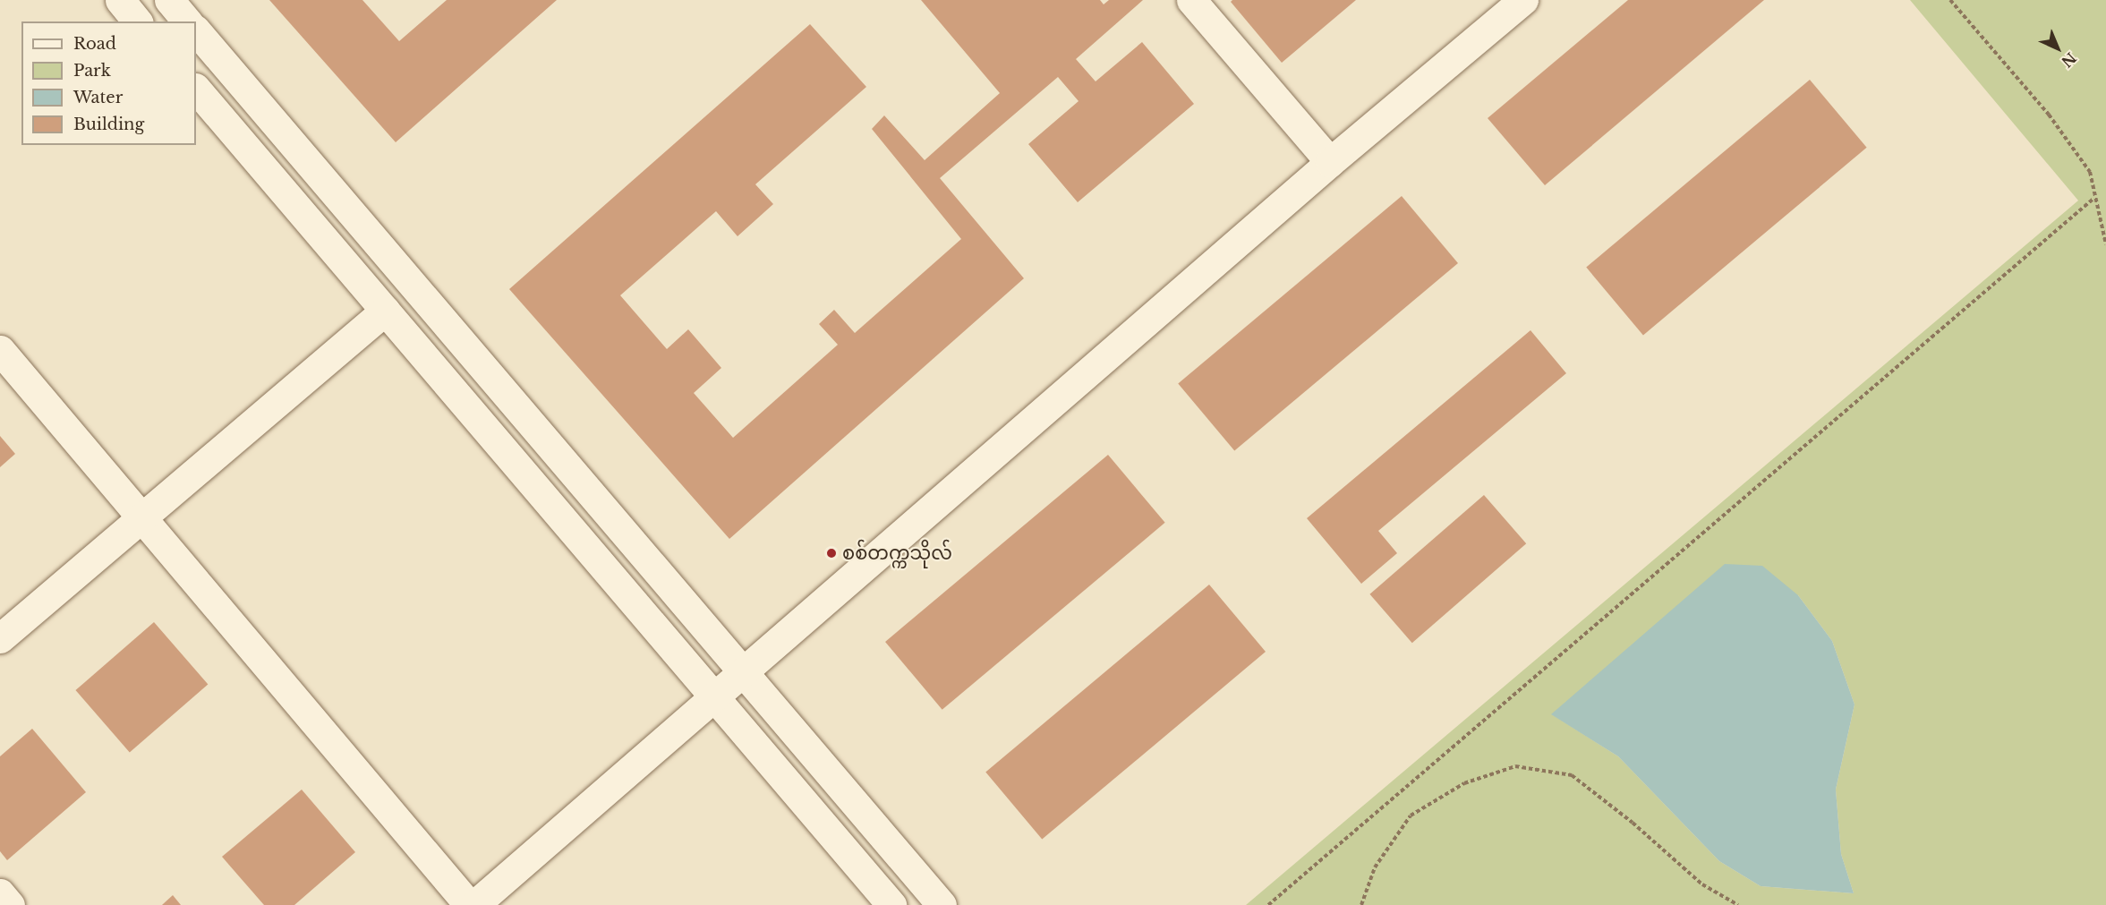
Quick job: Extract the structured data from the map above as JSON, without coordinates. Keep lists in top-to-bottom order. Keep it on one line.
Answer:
{"places":["စစ်‌တက္ကသိုလ်"],"legend":["Road","Park","Water","Building"],"north":"bottom right"}
